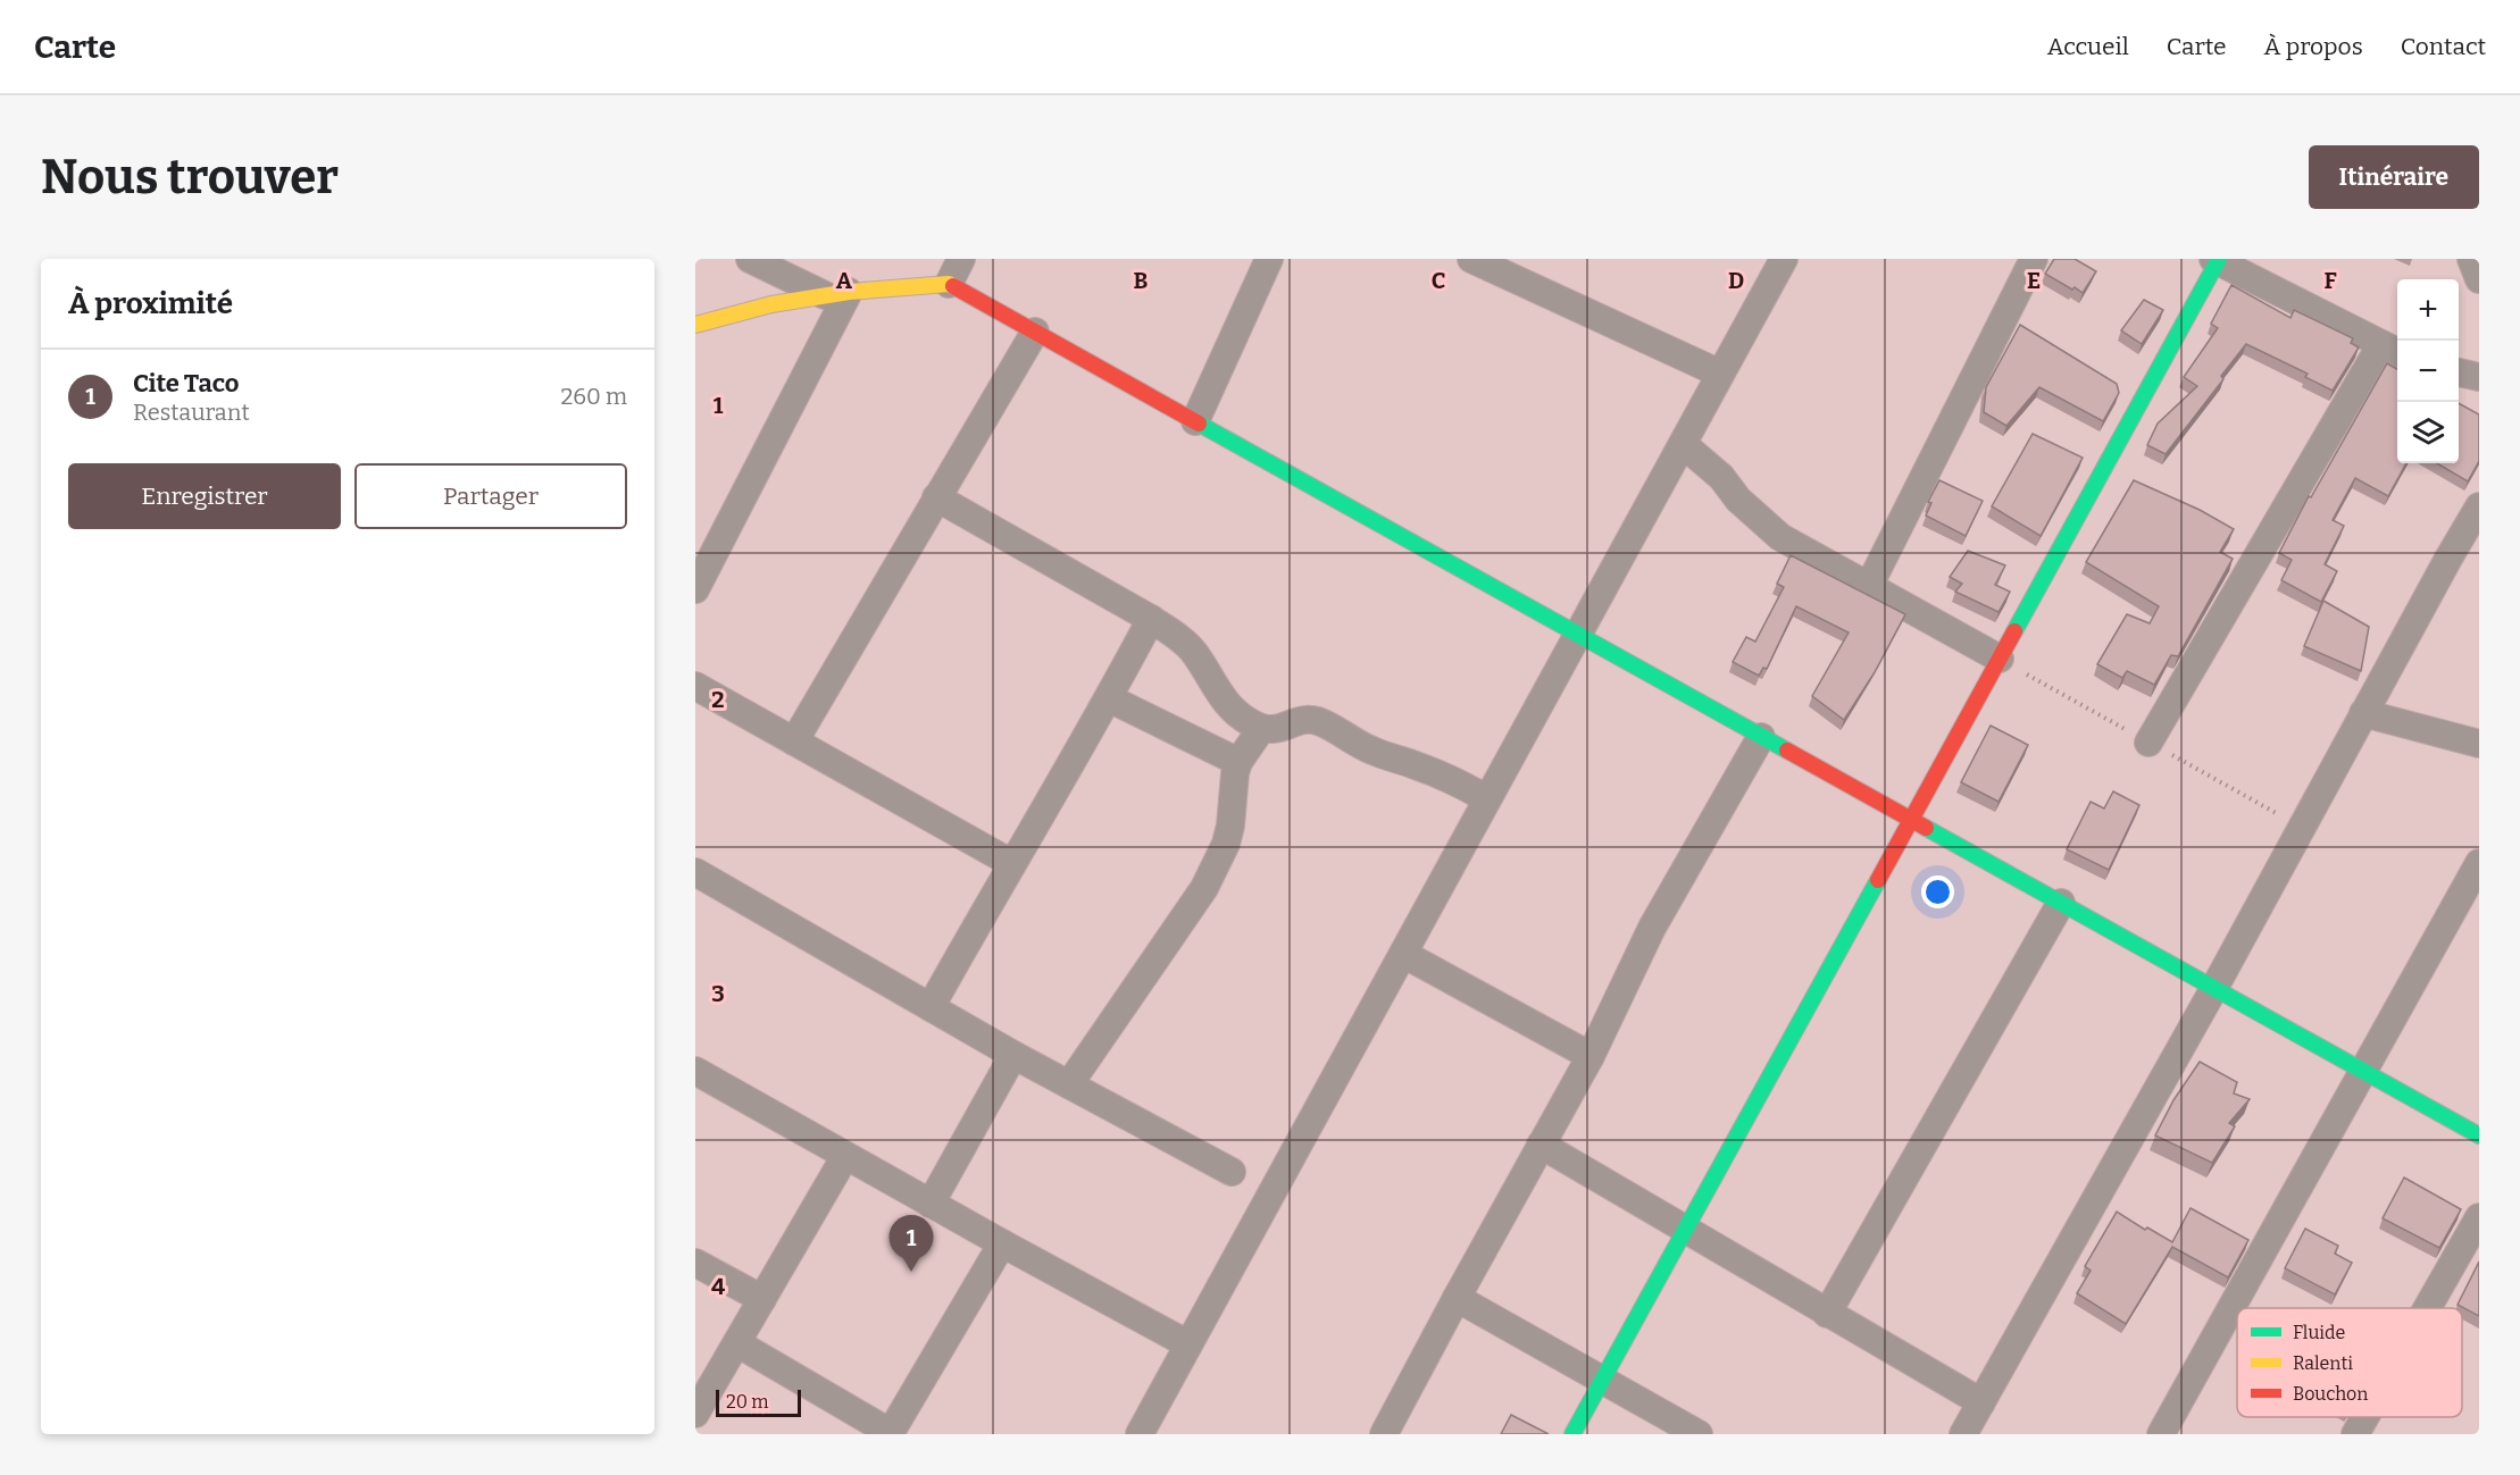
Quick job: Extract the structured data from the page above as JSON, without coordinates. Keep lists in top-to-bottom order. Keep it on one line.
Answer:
{"legend":["Fluide","Ralenti","Bouchon"],"scale_bar":"20 m","page":{"header":"Carte","nav":["Accueil","Carte","À propos","Contact"],"buttons":["Itinéraire",["Enregistrer","Partager"]],"title":"Nous trouver","heading":"À proximité","map_buttons":["+","−"],"list":[{"mark":"1","name":"Cite Taco","note":"Restaurant","value":"260 m"}],"pins":"1","scale":"20 m"},"grid":{"columns":["A","B","C","D","E","F"],"rows":["1","2","3","4"]}}
